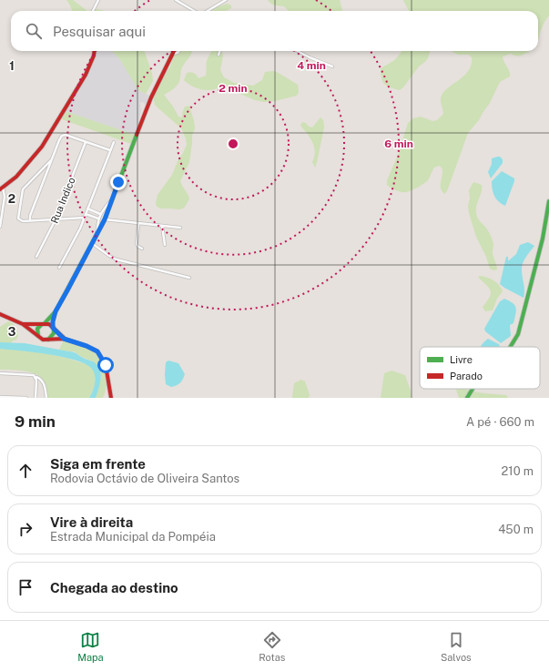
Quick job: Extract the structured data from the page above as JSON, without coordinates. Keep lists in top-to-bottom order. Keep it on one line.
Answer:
{"streets":{"street":["Rua Indico"]},"legend":["Livre","Parado"],"page":{"search":"Pesquisar aqui","heading":["9 min","A pé · 660 m"],"list":[["Siga em frente","Rodovia Octávio de Oliveira Santos","210 m"],["Vire à direita","Estrada Municipal da Pompéia","450 m"],"Chegada ao destino"],"nav":["Mapa","Rotas","Salvos"]},"grid":{"rows":["1","2","3"]},"rings":["4 min","2 min","6 min"]}
